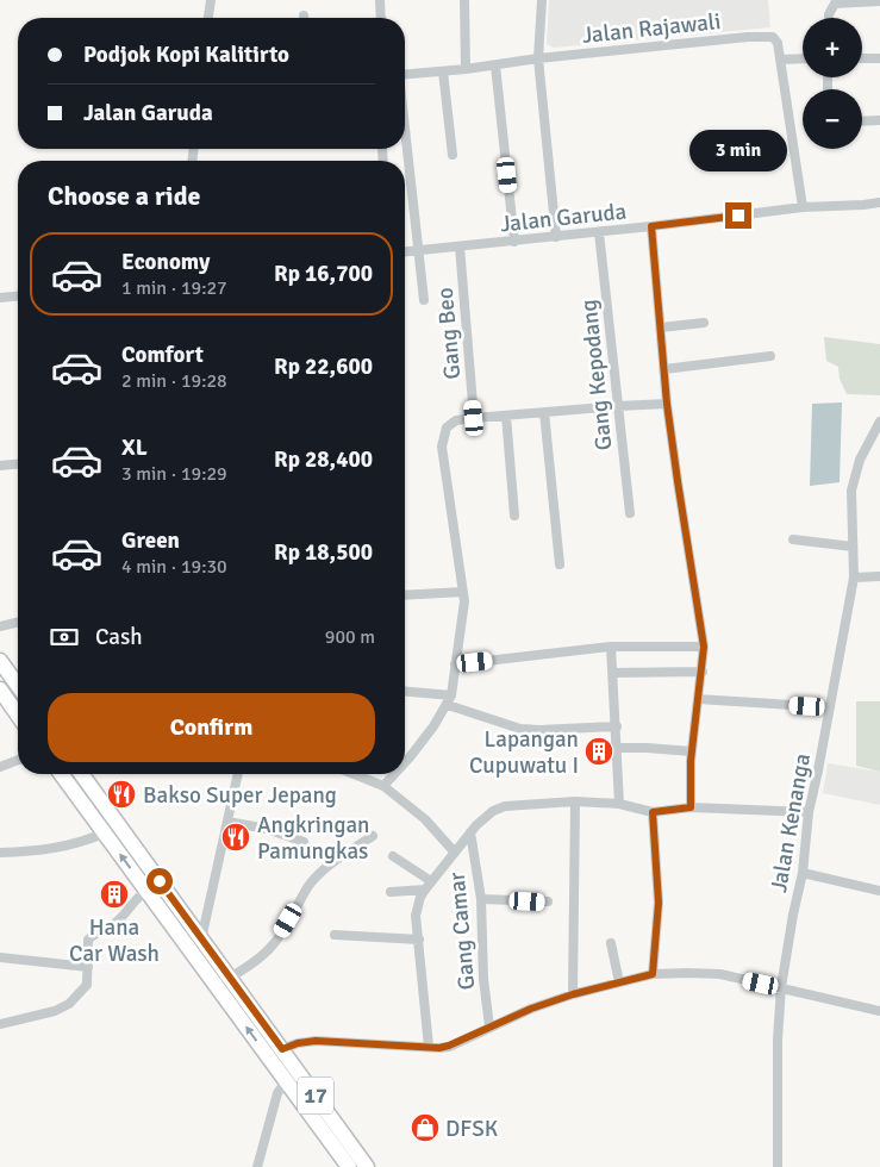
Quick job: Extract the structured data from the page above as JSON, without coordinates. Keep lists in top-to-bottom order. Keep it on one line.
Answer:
{"streets":{"highway":["17"],"street":["Jalan Rajawali","Jalan Garuda","Gang Beo","Gang Kepodang","Jalan Kenanga","Gang Camar"]},"crossings":[["Jalan Rajawali","Jalan Garuda"],["Jalan Garuda","Gang Beo"],["Jalan Garuda","Gang Kepodang"]],"places":{"building":["Lapangan Cupuwatu I","Hana Car Wash"],"restaurant":["Bakso Super Jepang","Angkringan Pamungkas"],"shop":["DFSK"]},"page":{"map_buttons":["+","−"],"banner":["Podjok Kopi Kalitirto","Jalan Garuda"],"bubble":"3 min","heading":"Choose a ride","list":[{"name":"Economy","note":"1 min · 19:27","value":"Rp 16,700"},{"name":"Comfort","note":"2 min · 19:28","value":"Rp 22,600"},{"name":"XL","note":"3 min · 19:29","value":"Rp 28,400"},{"name":"Green","note":"4 min · 19:30","value":"Rp 18,500"}],"pay":["Cash","900 m"],"buttons":"Confirm"}}
